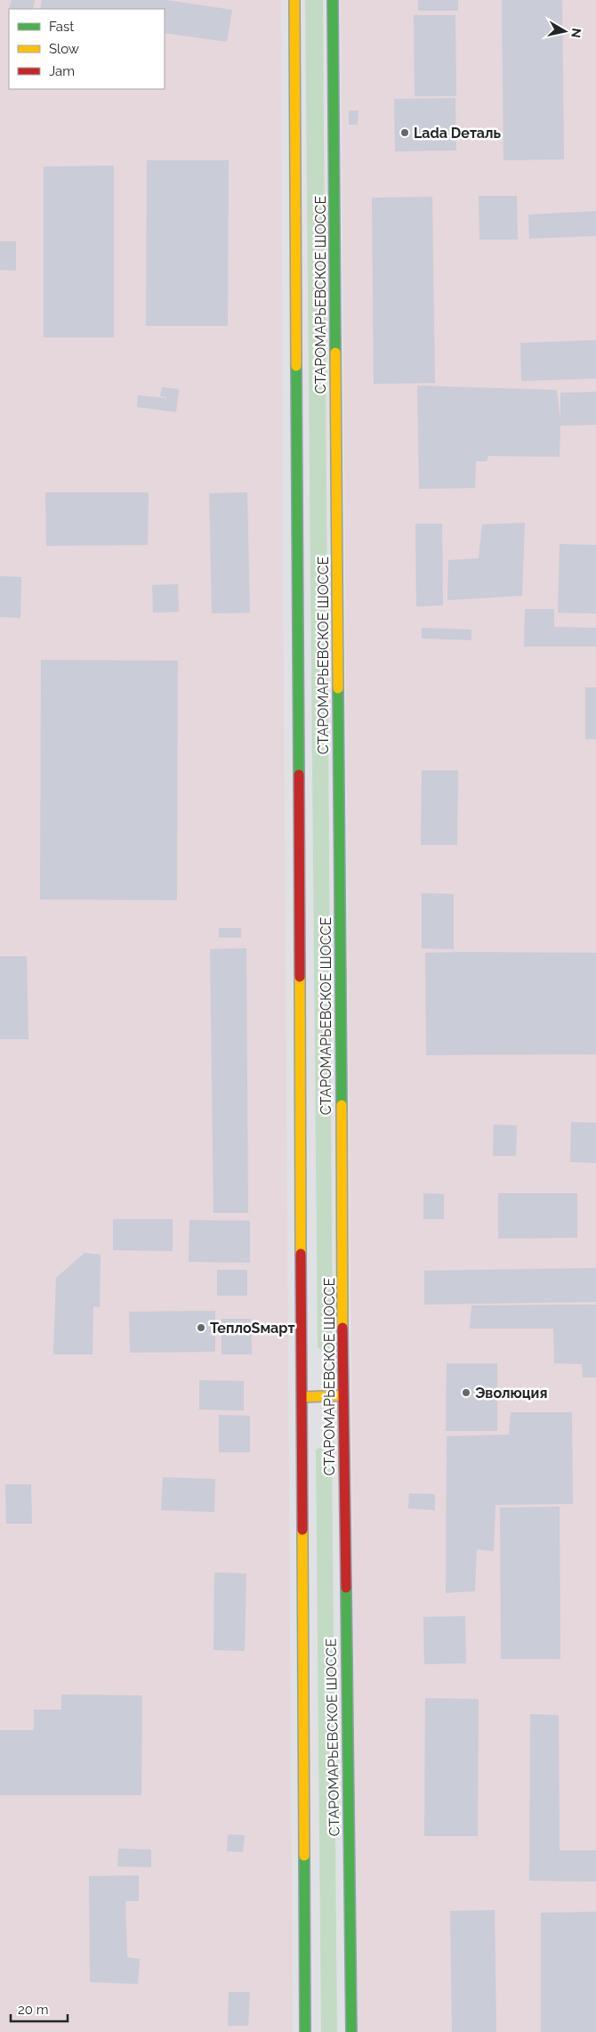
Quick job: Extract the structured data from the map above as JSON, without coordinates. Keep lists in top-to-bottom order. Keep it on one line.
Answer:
{"streets":{"main road":["СТАРОМАРЬЕВСКОЕ ШОССЕ"]},"places":["Lada Dеталь","ТеплоSмарт","Эволюция"],"legend":["Fast","Slow","Jam"],"scale_bar":"20 m","north":"right"}
